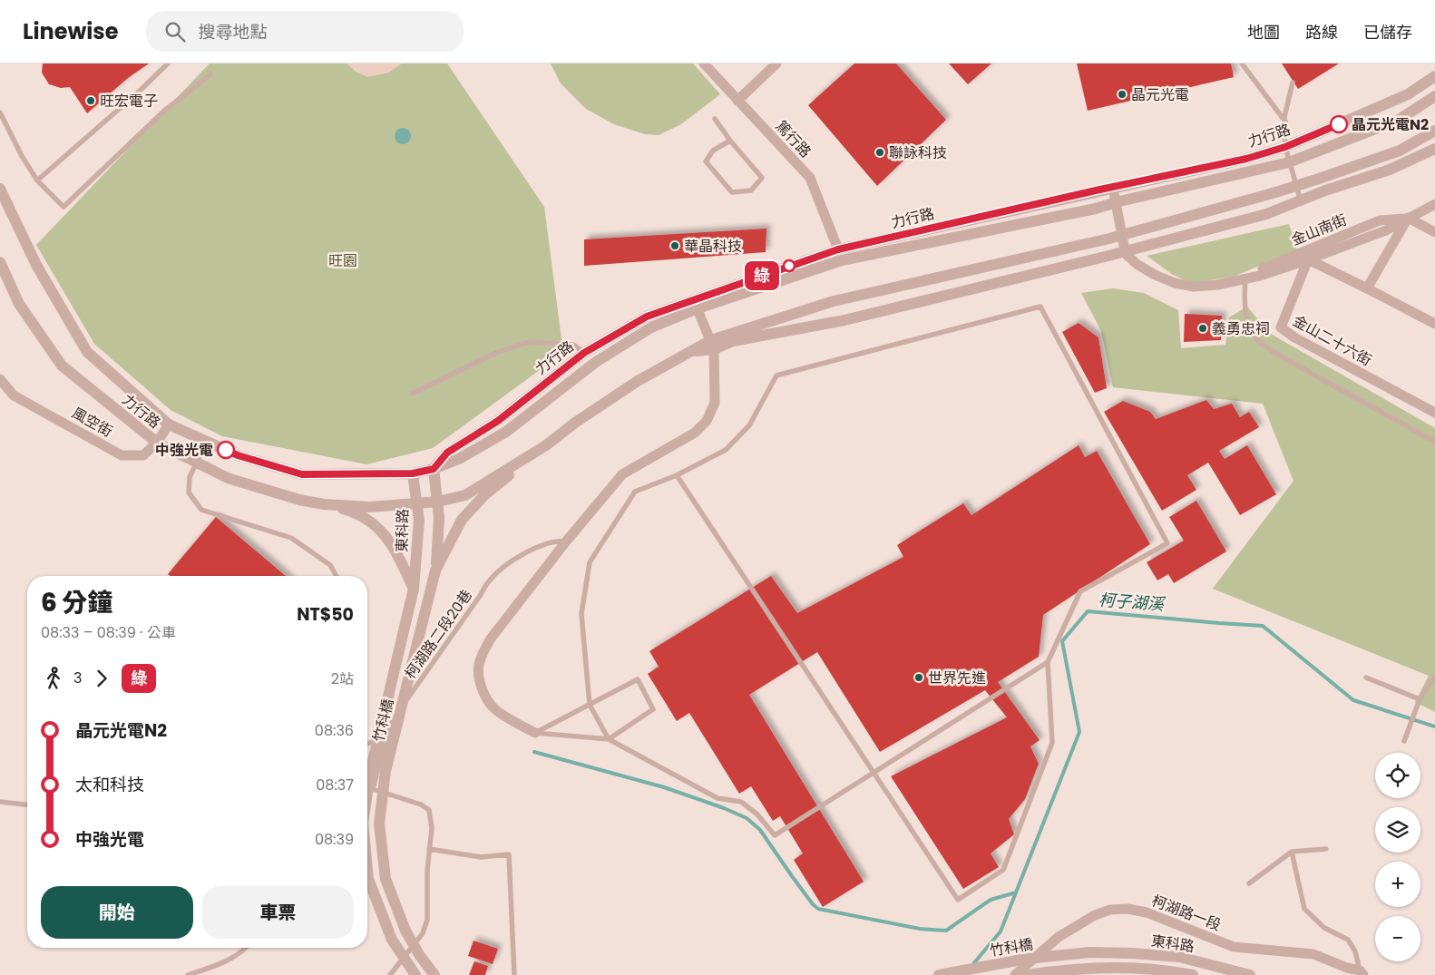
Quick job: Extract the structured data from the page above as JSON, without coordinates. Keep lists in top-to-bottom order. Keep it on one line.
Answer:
{"streets":{"street":["力行路","篤行路","金山南街","金山二十六街","風空街","東科路","竹科橋","柯湖路一段"],"lane":["柯湖路二段20巷"]},"crossings":[["力行路","篤行路"],["力行路","金山南街"],["力行路","風空街"],["力行路","東科路"],["金山南街","金山二十六街"],["東科路","竹科橋"]],"water":["柯子湖溪"],"parks":["旺園"],"places":["晶元光電","旺宏電子","晶元光電N2","聯詠科技","華晶科技","義勇忠祠","中強光電","世界先進"],"lines":["bus line 綠"],"page":{"header":"Linewise","search":"搜尋地點","nav":["地圖","路線","已儲存"],"on_map":"綠","heading":["6 分鐘","08:33 – 08:39 · 公車","NT$50"],"legs":["3","綠","2站"],"list":[{"name":"晶元光電N2","value":"08:36"},{"name":"太和科技","value":"08:37"},{"name":"中強光電","value":"08:39"}],"map_buttons":["+","−"],"buttons":["開始","車票"]}}
